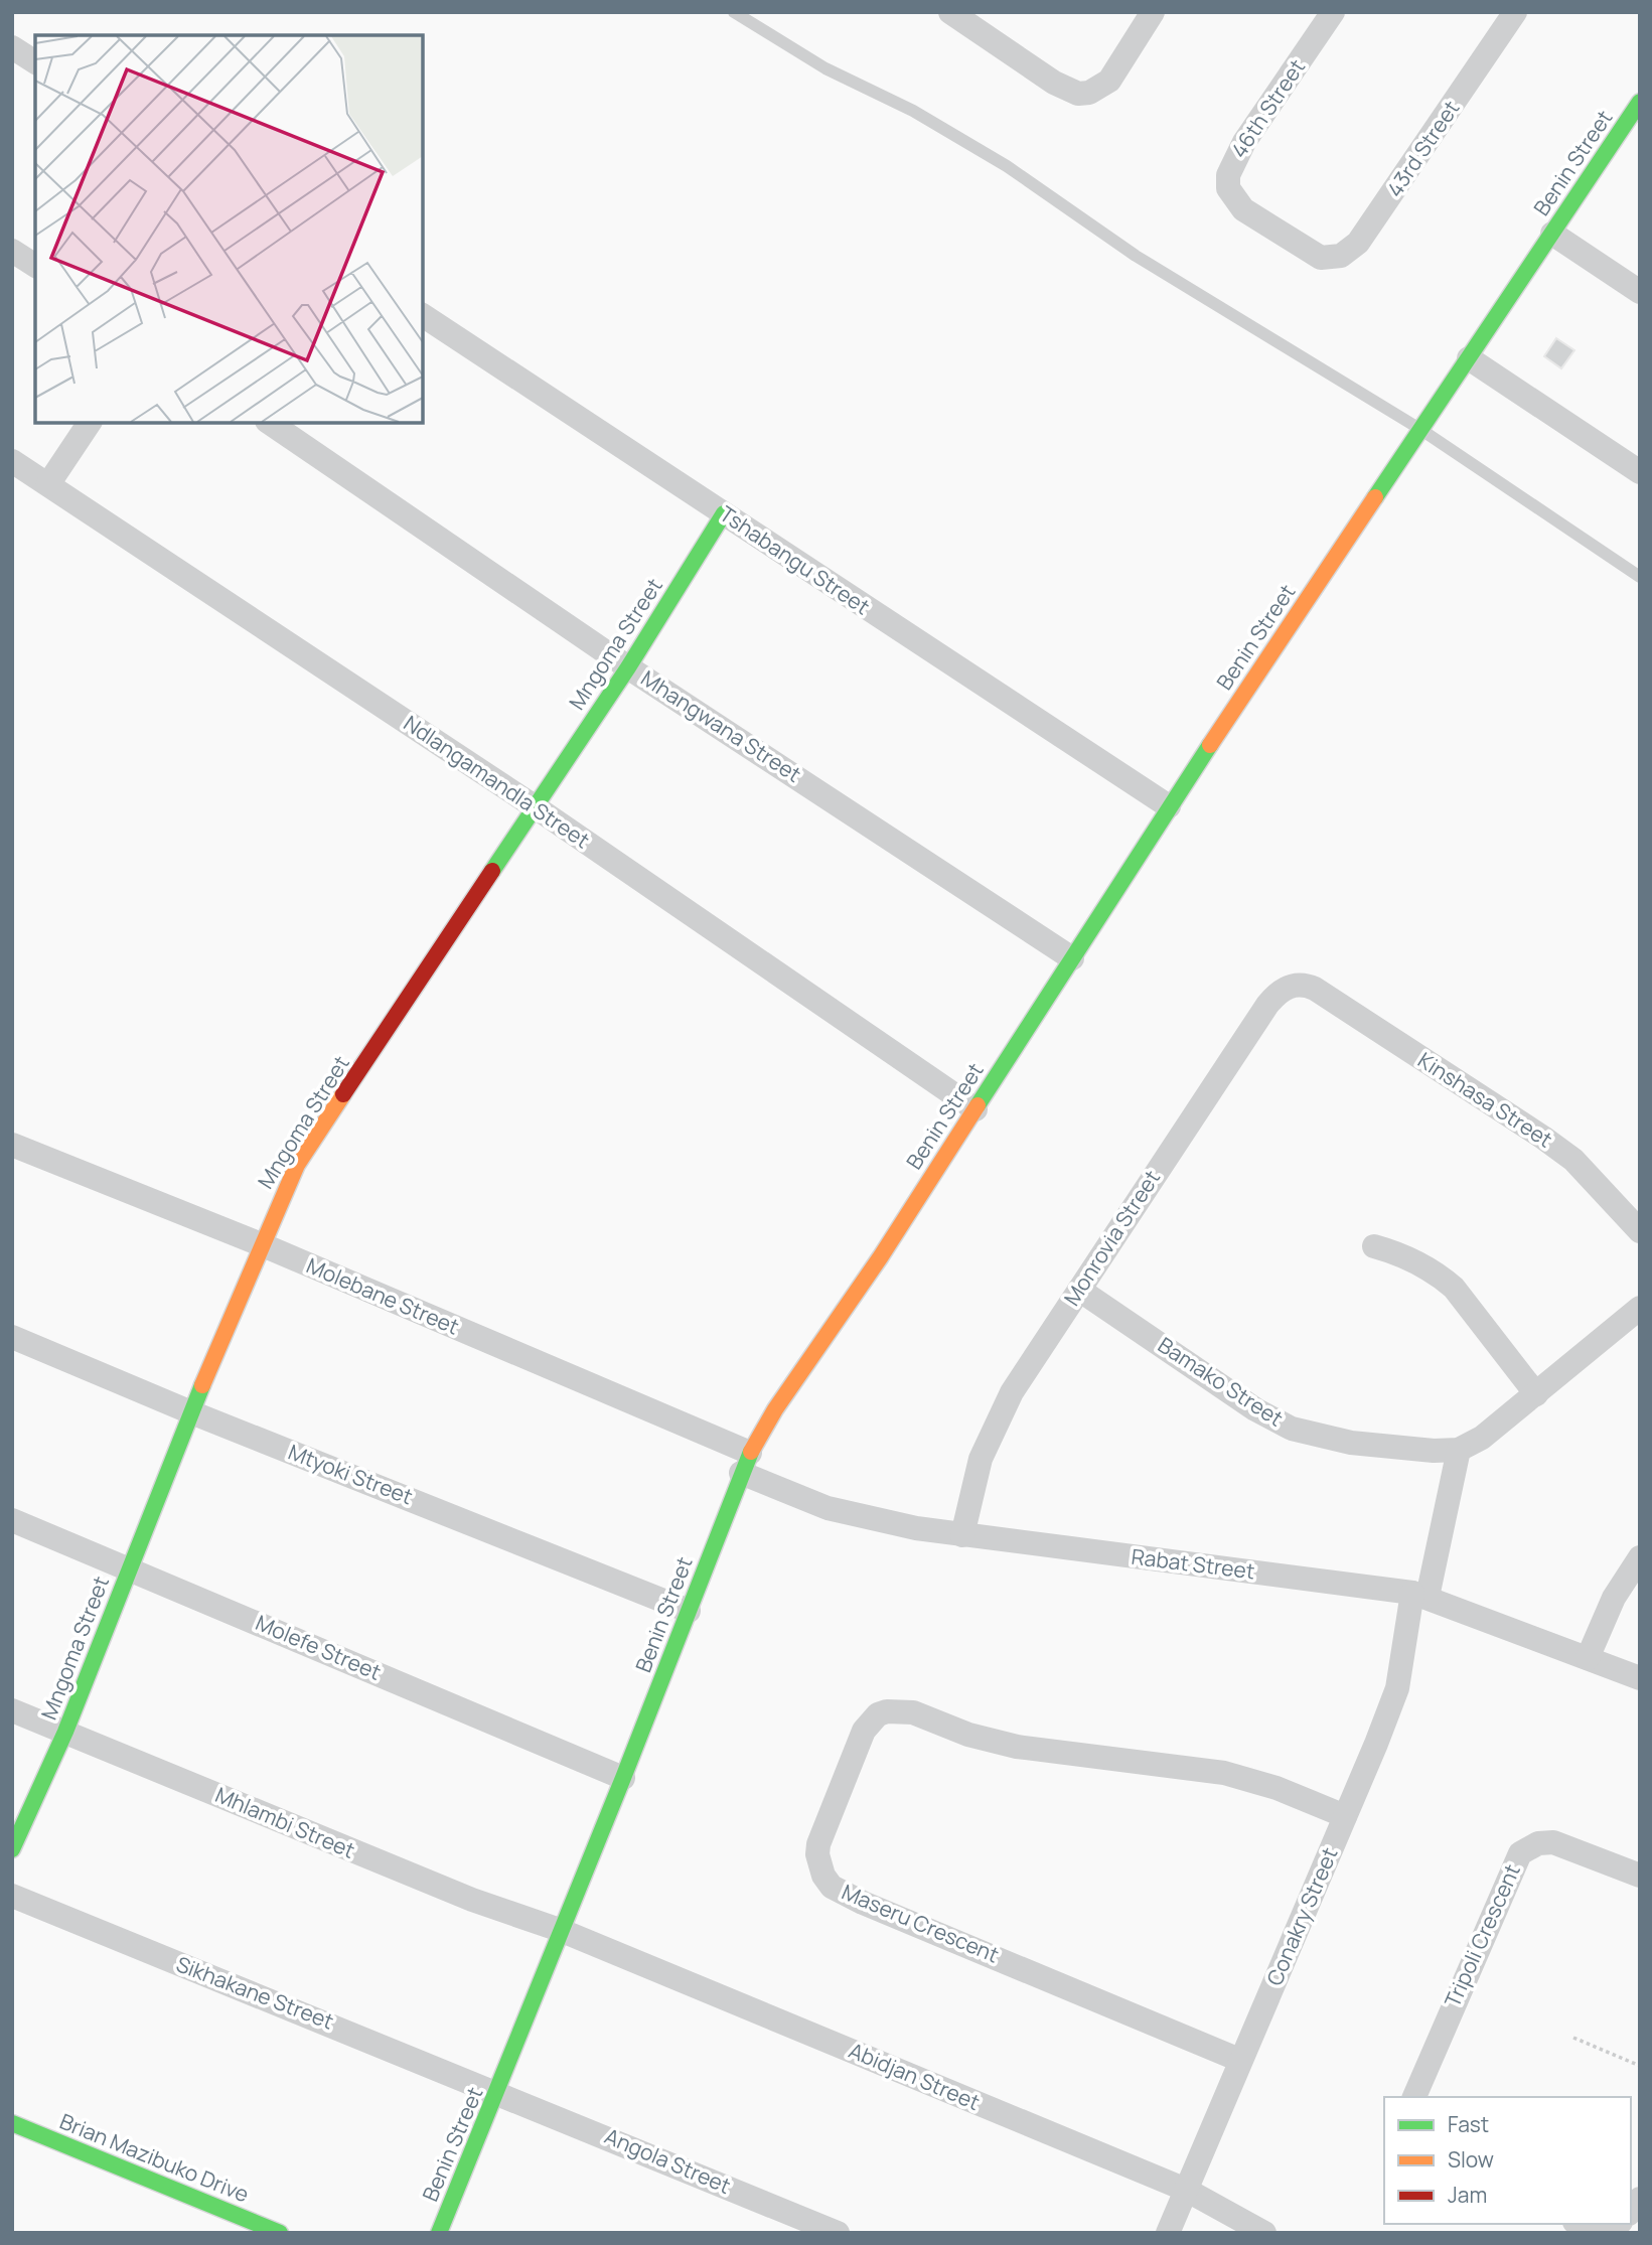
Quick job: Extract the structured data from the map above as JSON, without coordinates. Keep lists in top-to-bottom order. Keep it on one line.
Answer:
{"streets":{"street":["46th Street","43rd Street","Benin Street","Tshabangu Street","Mngoma Street","Mhangwana Street","Ndlangamandla Street","Kinshasa Street","Monrovia Street","Molebane Street","Bamako Street","Mtyoki Street","Rabat Street","Molefe Street","Mhlambi Street","Conakry Street","Maseru Crescent","Tripoli Crescent","Sikhakane Street","Abidjan Street","Brian Mazibuko Drive","Angola Street"]},"crossings":[["46th Street","43rd Street"],["Benin Street","Tshabangu Street"],["Benin Street","Mhangwana Street"],["Benin Street","Ndlangamandla Street"],["Benin Street","Molebane Street"],["Benin Street","Mtyoki Street"],["Benin Street","Rabat Street"],["Benin Street","Molefe Street"],["Benin Street","Mhlambi Street"],["Benin Street","Sikhakane Street"],["Benin Street","Abidjan Street"],["Benin Street","Angola Street"],["Tshabangu Street","Mngoma Street"],["Mngoma Street","Mhangwana Street"],["Mngoma Street","Ndlangamandla Street"],["Mngoma Street","Molebane Street"],["Mngoma Street","Mtyoki Street"],["Mngoma Street","Molefe Street"],["Mngoma Street","Mhlambi Street"],["Kinshasa Street","Monrovia Street"],["Monrovia Street","Bamako Street"],["Monrovia Street","Rabat Street"],["Molebane Street","Rabat Street"],["Rabat Street","Conakry Street"],["Mhlambi Street","Abidjan Street"],["Conakry Street","Maseru Crescent"],["Conakry Street","Abidjan Street"],["Sikhakane Street","Angola Street"]],"legend":["Fast","Slow","Jam"]}
